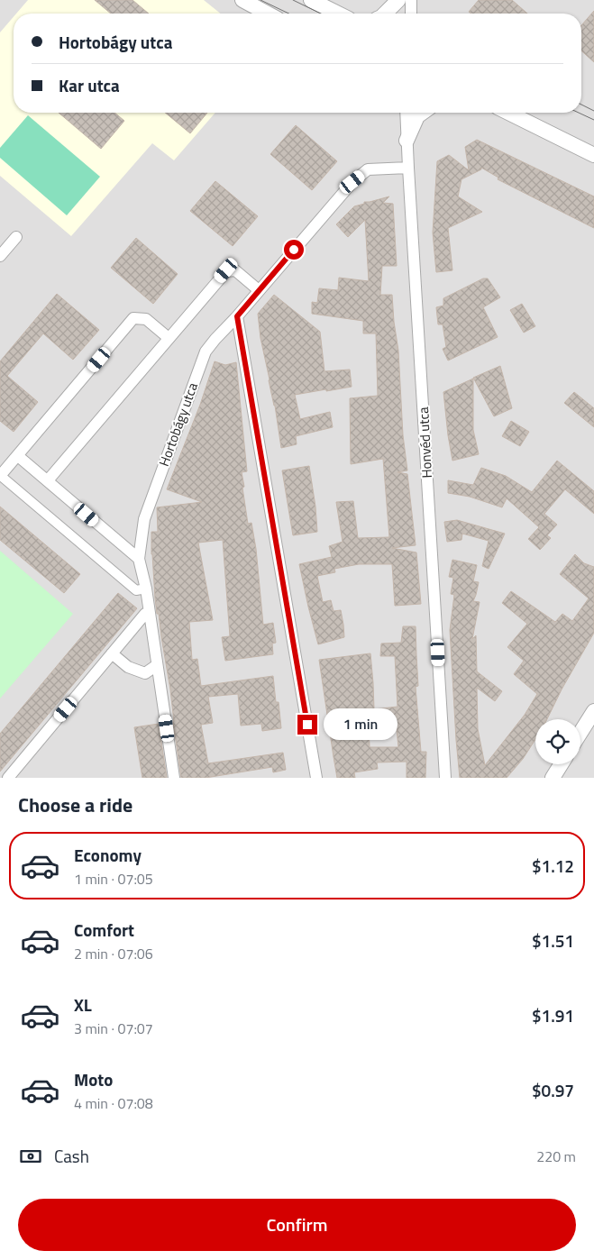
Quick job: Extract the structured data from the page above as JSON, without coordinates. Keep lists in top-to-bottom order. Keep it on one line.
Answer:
{"streets":{"street":["Hortobágy utca","Honvéd utca"]},"crossings":[["Hortobágy utca","Honvéd utca"]],"page":{"banner":["Hortobágy utca","Kar utca"],"bubble":"1 min","heading":"Choose a ride","list":[{"name":"Economy","note":"1 min · 07:05","value":"$1.12"},{"name":"Comfort","note":"2 min · 07:06","value":"$1.51"},{"name":"XL","note":"3 min · 07:07","value":"$1.91"},{"name":"Moto","note":"4 min · 07:08","value":"$0.97"}],"pay":["Cash","220 m"],"buttons":"Confirm"}}
